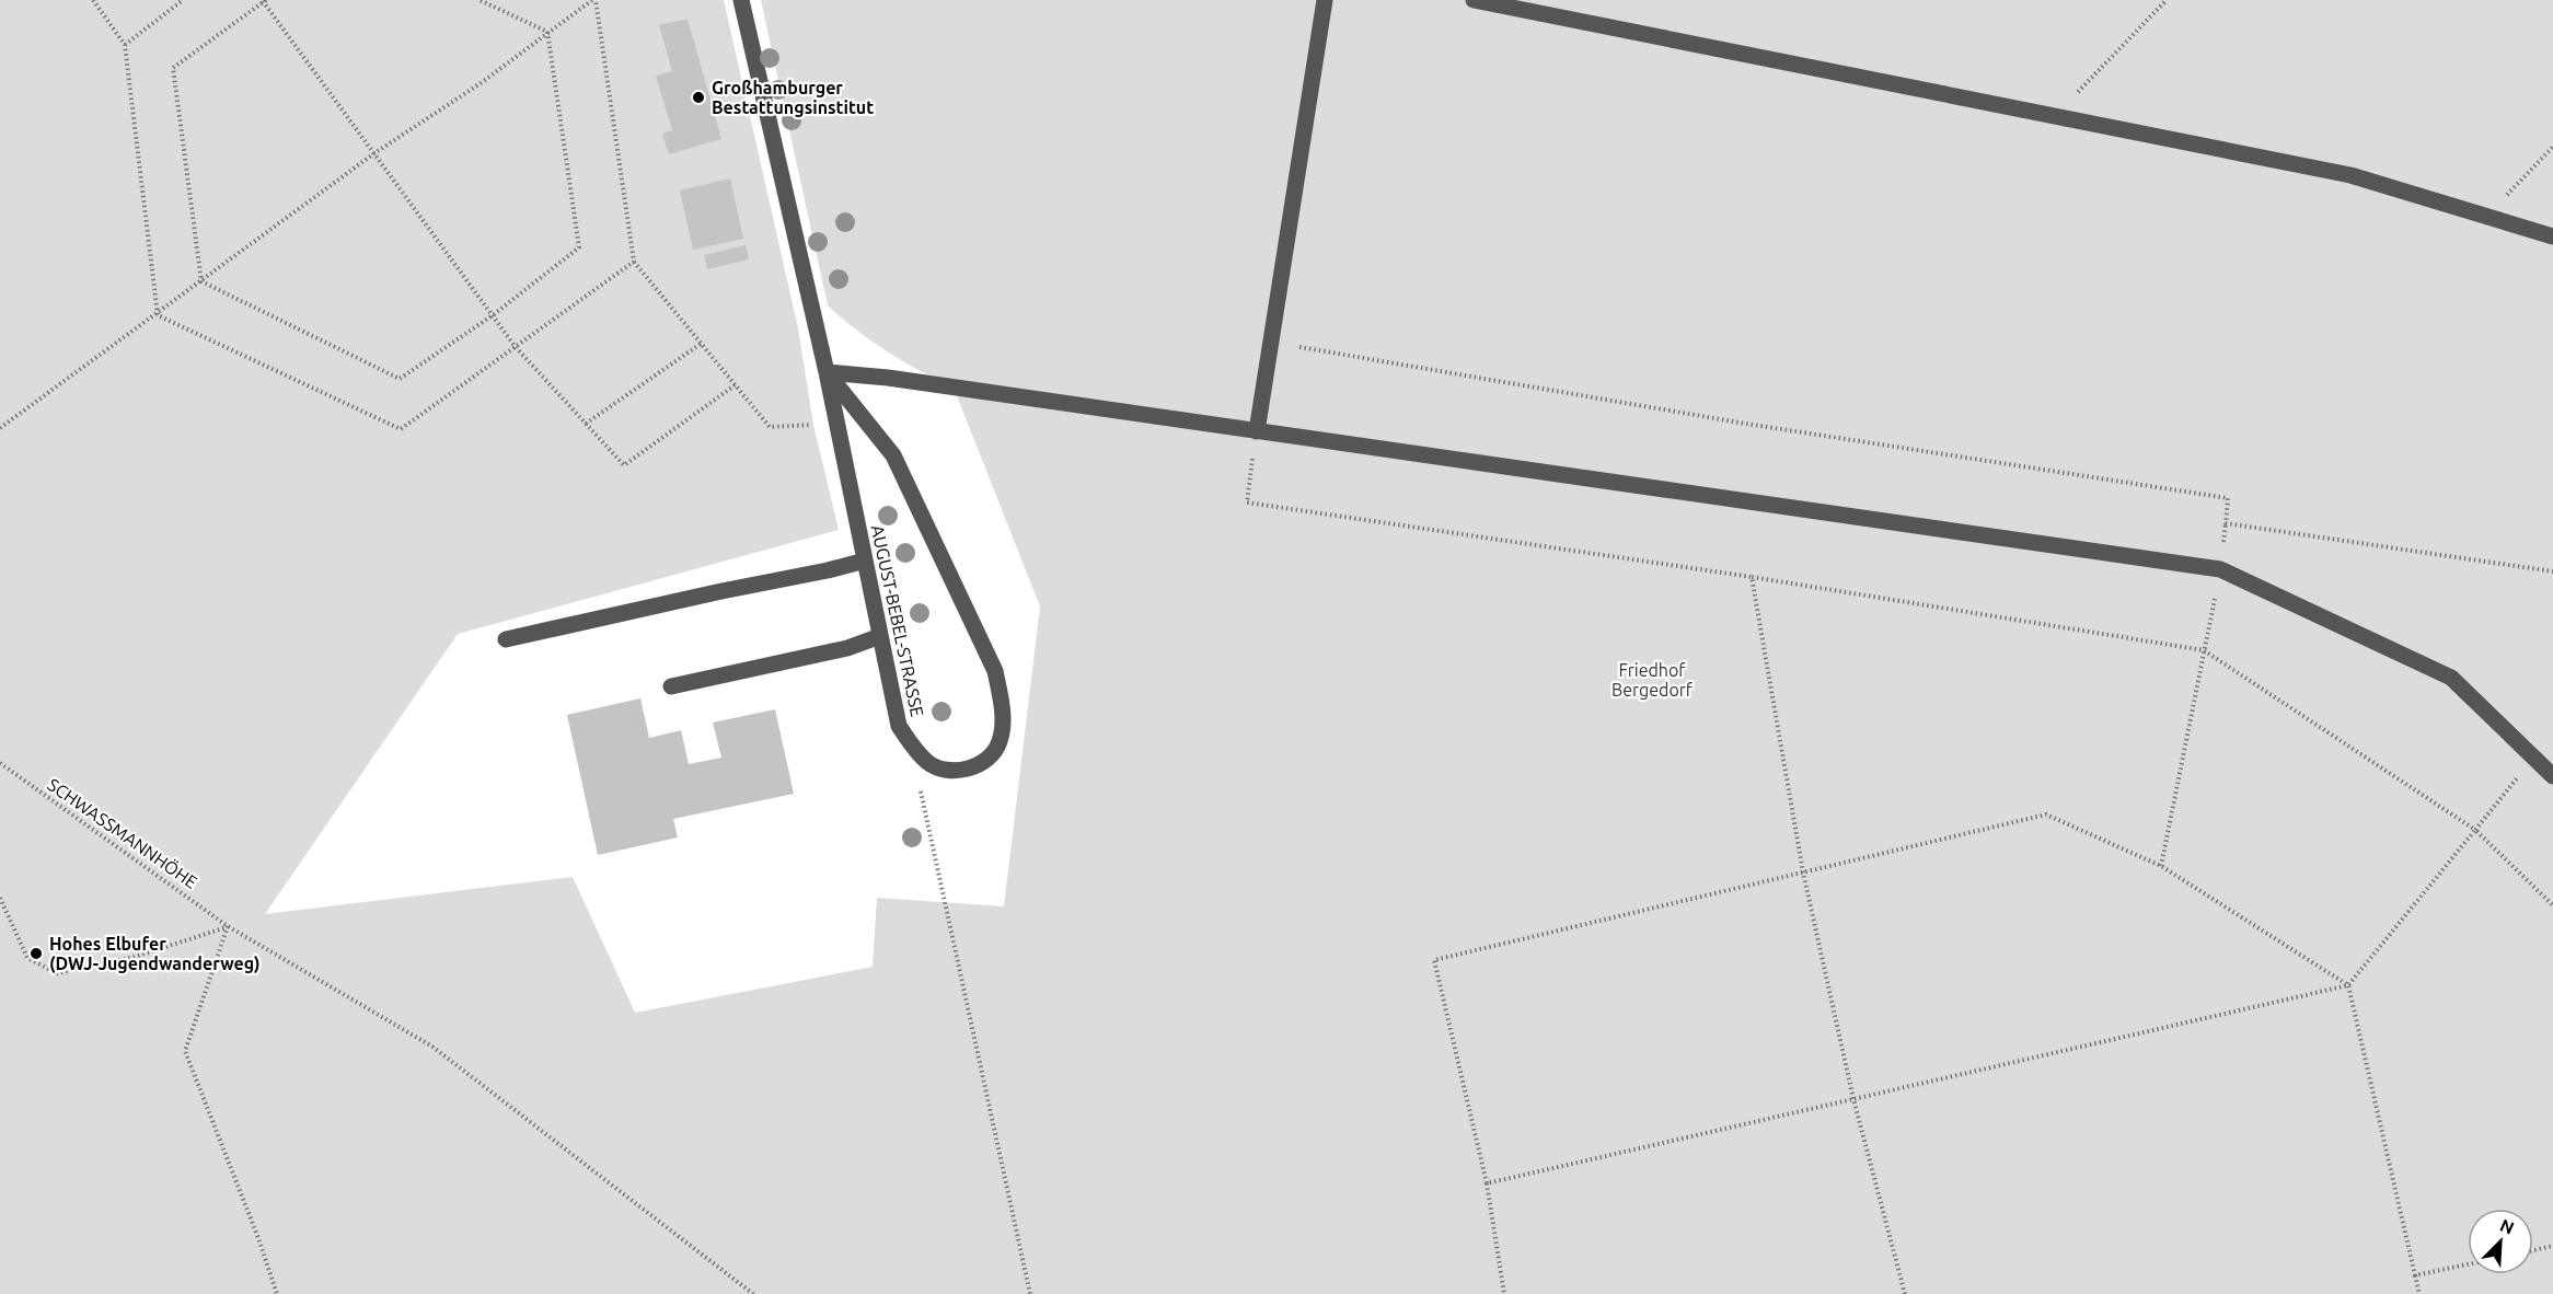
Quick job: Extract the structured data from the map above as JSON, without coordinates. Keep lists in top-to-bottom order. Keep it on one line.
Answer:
{"streets":{"street":["AUGUST-BEBEL-STRASSE"],"path":["SCHWASSMANNHÖHE"]},"parks":["Friedhof Bergedorf"],"places":["Großhamburger Bestattungsinstitut","Hohes Elbufer (DWJ-Jugendwanderweg)"],"north":"top right"}
